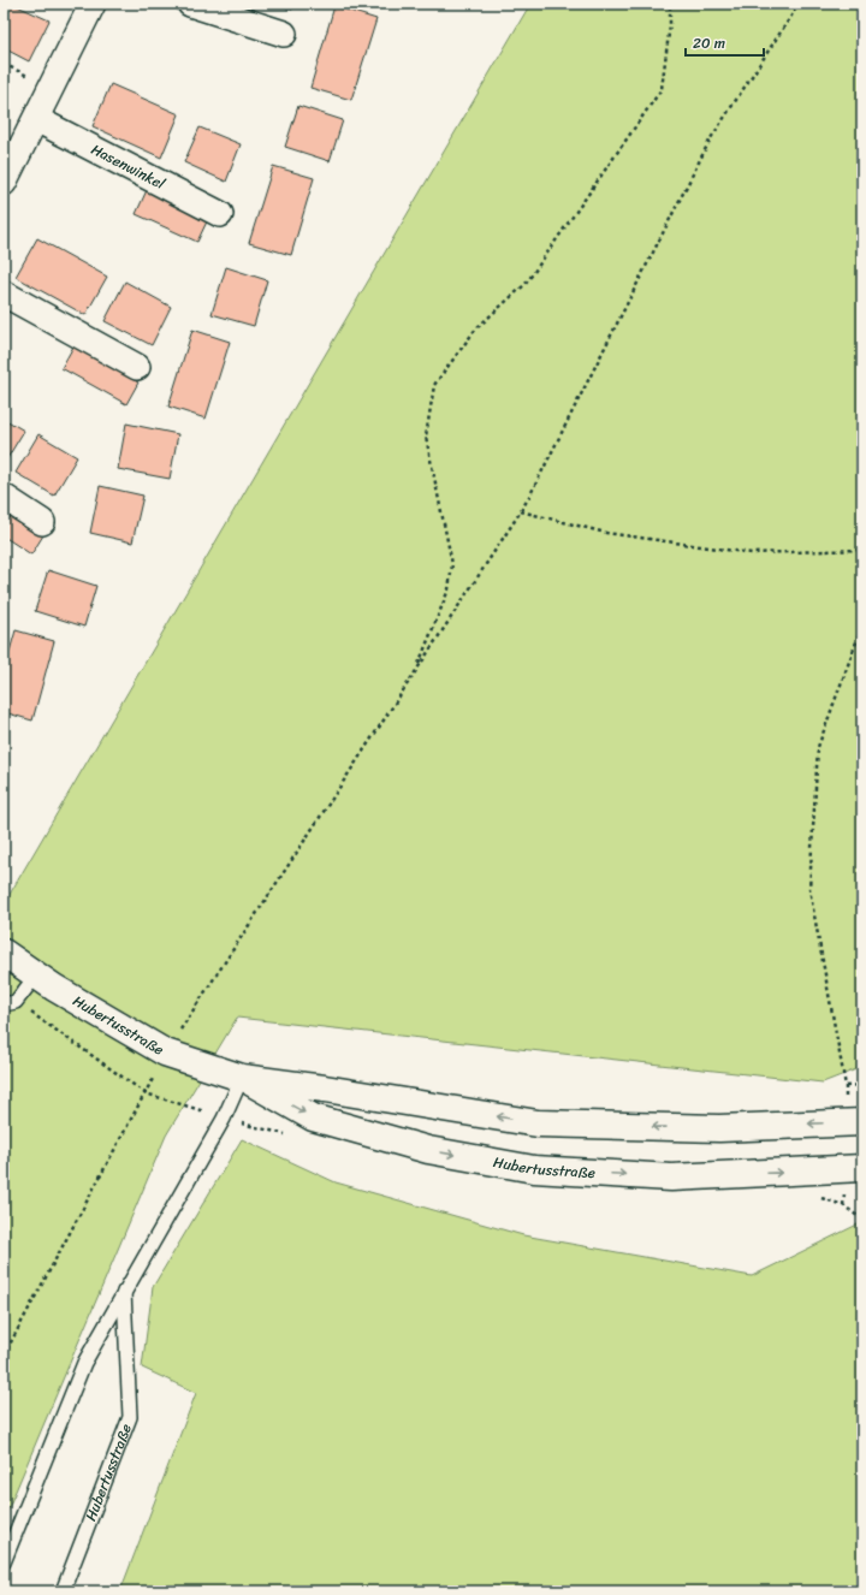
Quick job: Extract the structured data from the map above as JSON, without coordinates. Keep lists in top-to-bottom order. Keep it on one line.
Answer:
{"streets":{"street":["Hasenwinkel","Hubertusstraße"]},"scale_bar":"20 m"}
